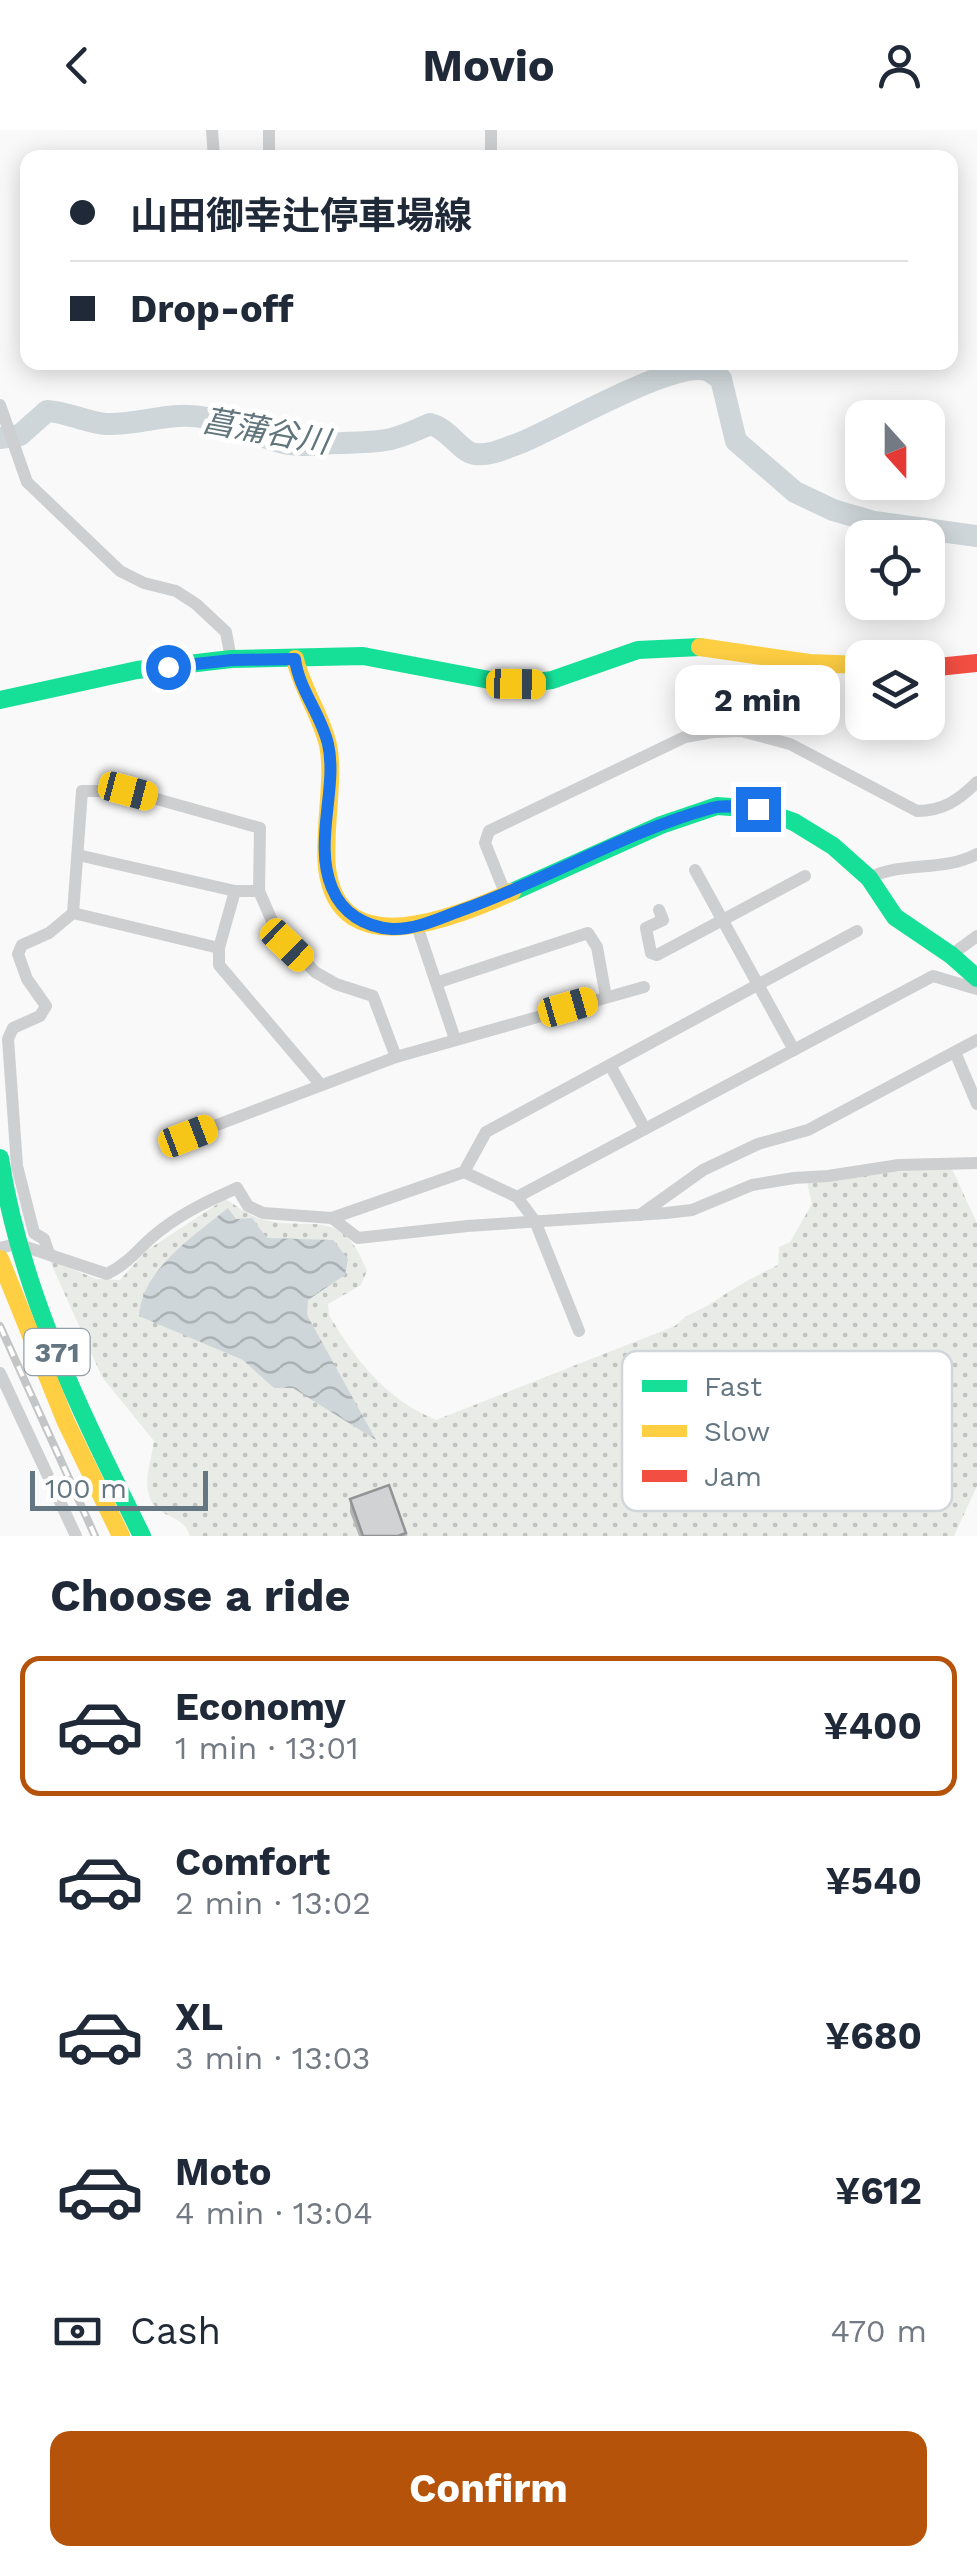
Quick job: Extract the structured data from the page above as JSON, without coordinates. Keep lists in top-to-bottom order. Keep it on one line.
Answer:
{"streets":{"main road":["371"]},"water":["菖蒲谷川"],"legend":["Fast","Slow","Jam"],"scale_bar":"100 m","north":"bottom","page":{"header":"Movio","banner":["山田御幸辻停車場線","Drop-off"],"bubble":"2 min","scale":"100 m","heading":"Choose a ride","list":[{"name":"Economy","note":"1 min · 13:01","value":"¥400"},{"name":"Comfort","note":"2 min · 13:02","value":"¥540"},{"name":"XL","note":"3 min · 13:03","value":"¥680"},{"name":"Moto","note":"4 min · 13:04","value":"¥612"}],"pay":["Cash","470 m"],"buttons":"Confirm"}}
